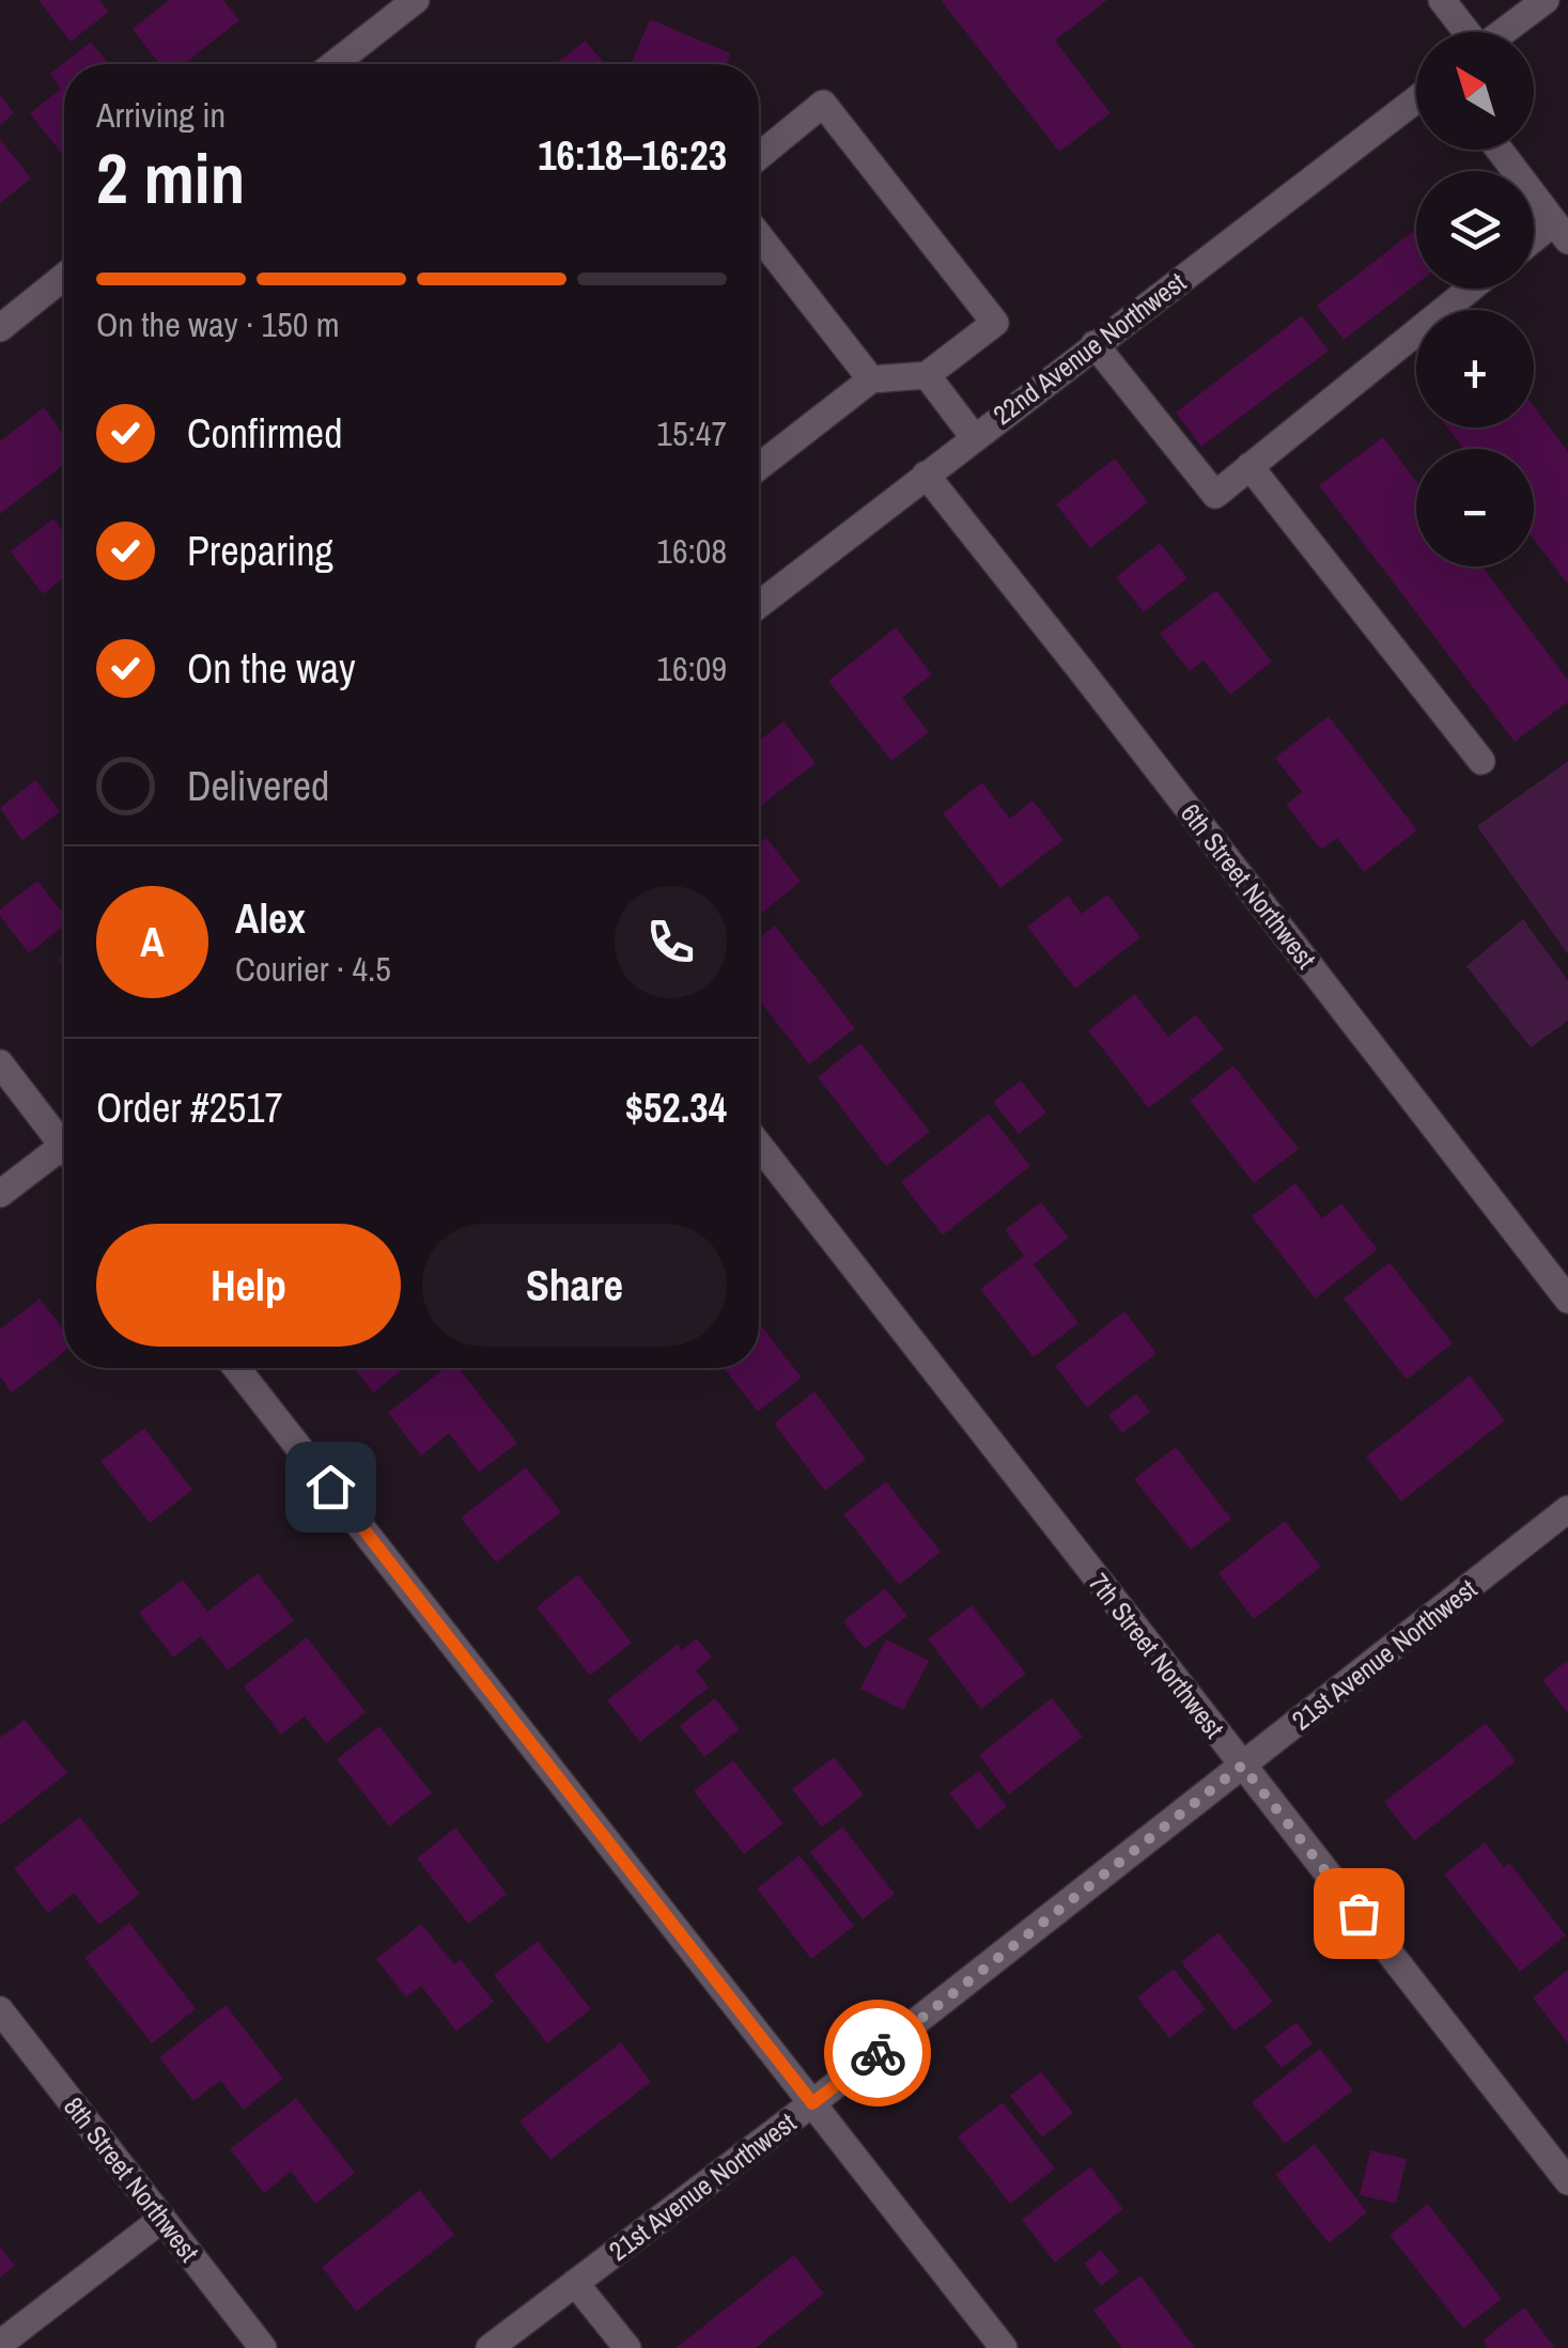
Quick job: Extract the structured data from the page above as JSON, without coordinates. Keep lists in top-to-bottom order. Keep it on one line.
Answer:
{"streets":{"street":["22nd Avenue Northwest","6th Street Northwest","21st Avenue Northwest","7th Street Northwest","8th Street Northwest"]},"crossings":[["22nd Avenue Northwest","6th Street Northwest"],["21st Avenue Northwest","7th Street Northwest"]],"north":"top left","page":{"map_buttons":["+","−"],"heading":["2 min","Arriving in","16:18–16:23"],"panel":["Alex","Courier · 4.5","Order #2517","$52.34"],"bar":"On the way · 150 m","list":[["Confirmed","15:47"],["Preparing","16:08"],["On the way","16:09"],"Delivered"],"round":"A","buttons":["Help","Share"]}}
